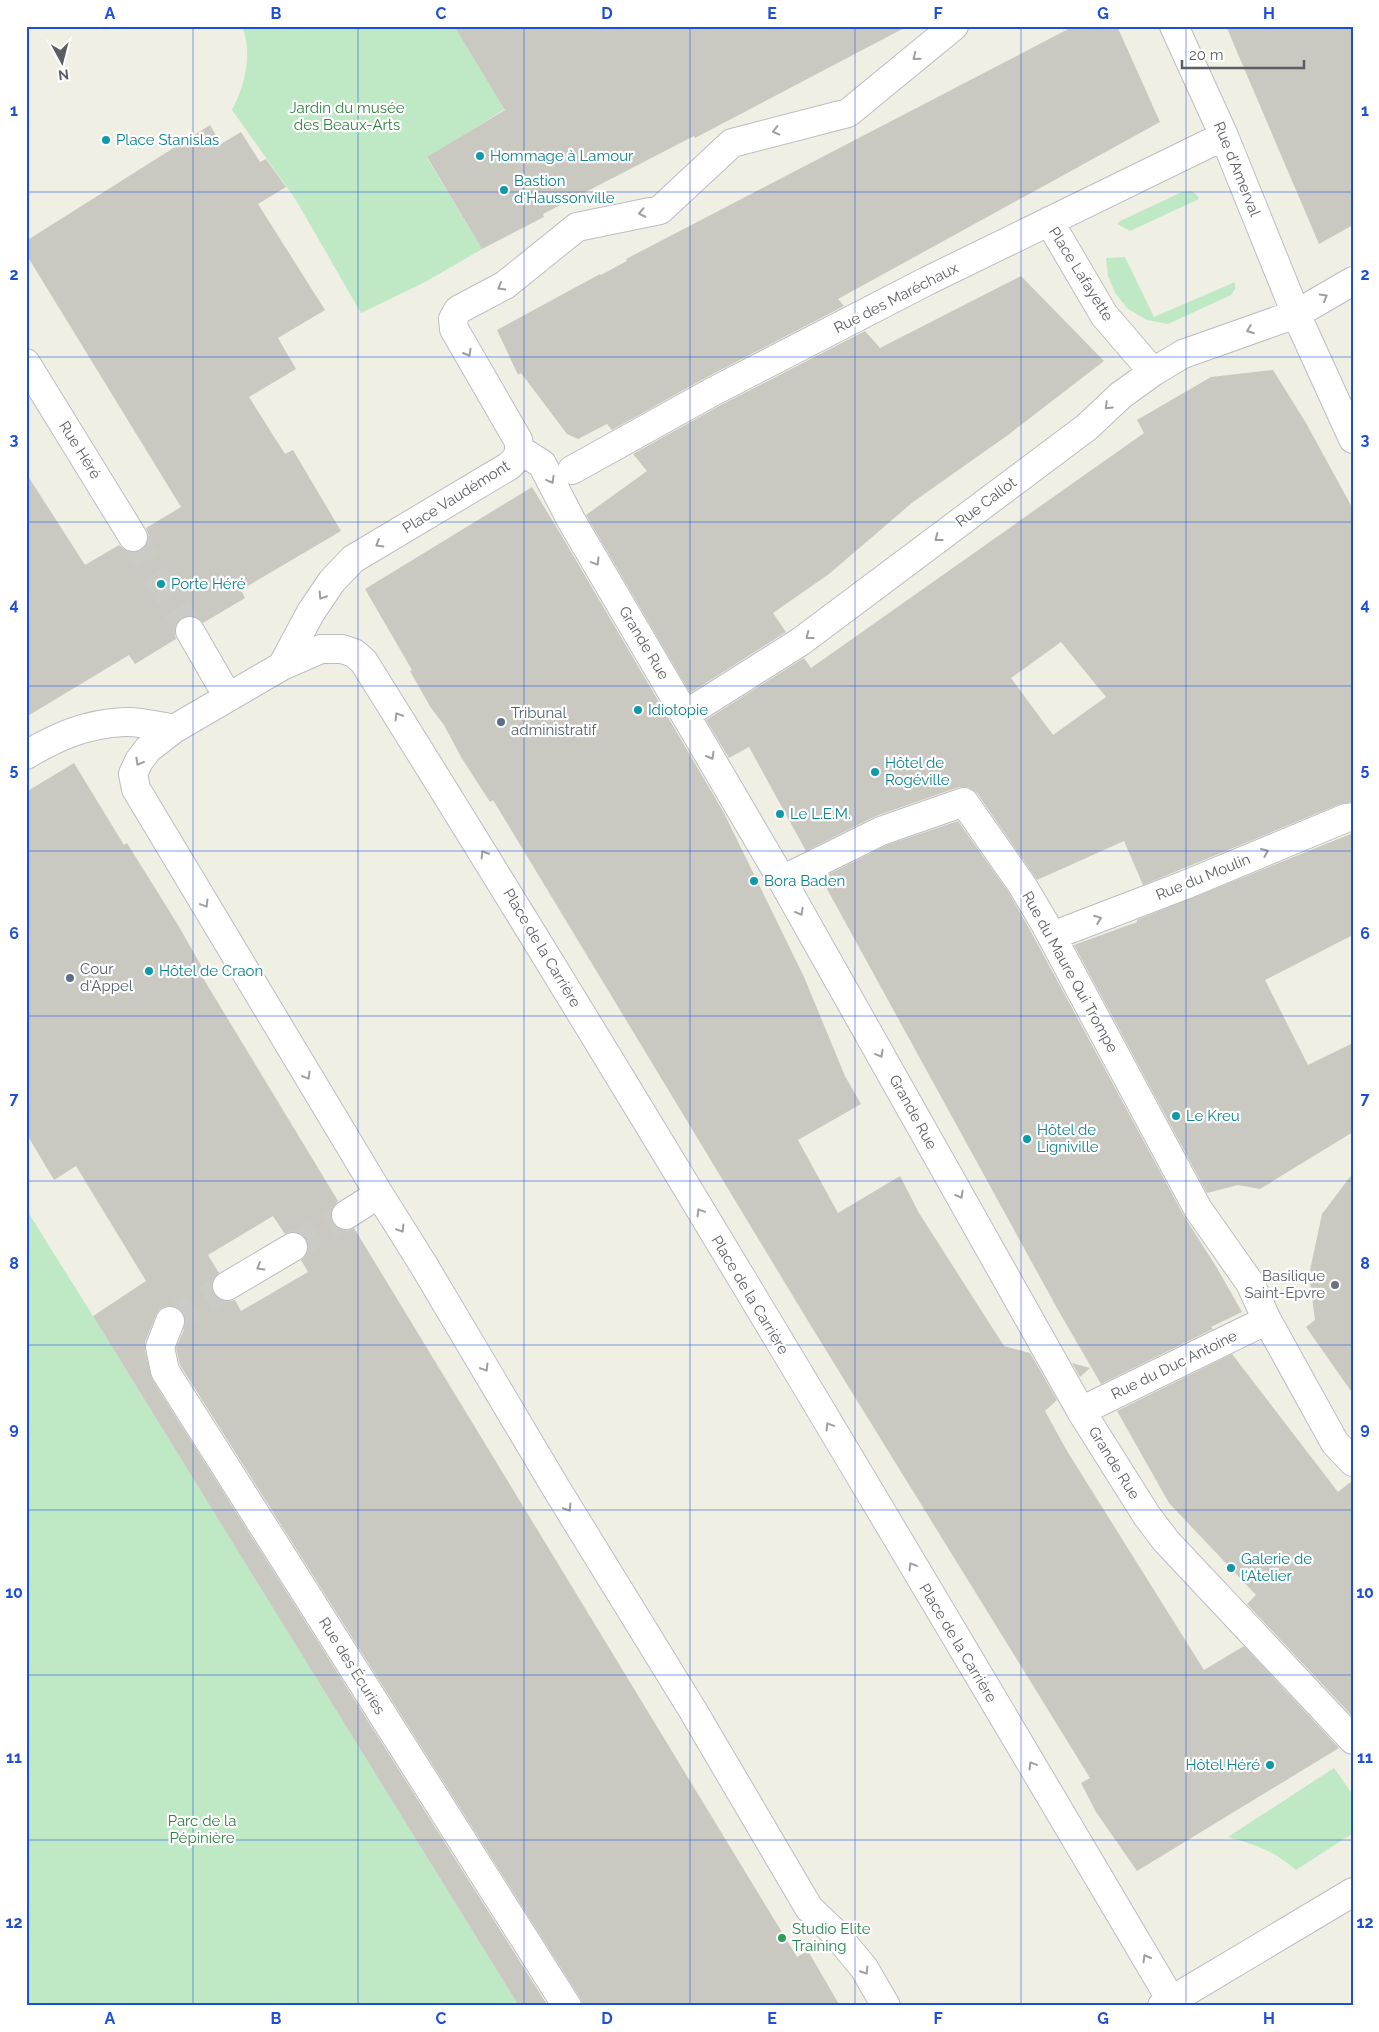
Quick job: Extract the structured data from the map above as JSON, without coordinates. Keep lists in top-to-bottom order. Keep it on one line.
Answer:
{"streets":{"street":["Rue d'Amerval","Place Lafayette","Rue des Maréchaux","Rue Héré","Place Vaudémont","Rue Callot","Grande Rue","Rue du Moulin","Place de la Carrière","Rue du Maure Qui Trompe","Rue du Duc Antoine","Rue des Écuries"]},"crossings":[["Rue d'Amerval","Rue des Maréchaux"],["Rue d'Amerval","Rue Callot"],["Place Lafayette","Rue des Maréchaux"],["Place Lafayette","Rue Callot"],["Place Vaudémont","Grande Rue"],["Place Vaudémont","Place de la Carrière"],["Rue Callot","Grande Rue"],["Grande Rue","Rue du Maure Qui Trompe"],["Grande Rue","Rue du Duc Antoine"],["Rue du Moulin","Rue du Maure Qui Trompe"],["Rue du Maure Qui Trompe","Rue du Duc Antoine"]],"one_way":["Place Vaudémont","Rue Callot","Grande Rue","Rue du Moulin"],"parks":["Jardin du musée des Beaux-Arts","Parc de la Pépinière"],"places":["Place Stanislas","Hommage à Lamour","Bastion d'Haussonville","Porte Héré","Idiotopie","Tribunal administratif","Hôtel de Rogéville","Le L.E.M.","Bora Baden","Hôtel de Craon","Cour d'Appel","Le Kreu","Hôtel de Ligniville","Basilique Saint-Epvre","Galerie de l'Atelier","Hôtel Héré","Studio Elite Training"],"scale_bar":"20 m","north":"bottom","grid":{"columns":["A","B","C","D","E","F","G","H"],"rows":["1","2","3","4","5","6","7","8","9","10","11","12"]}}
